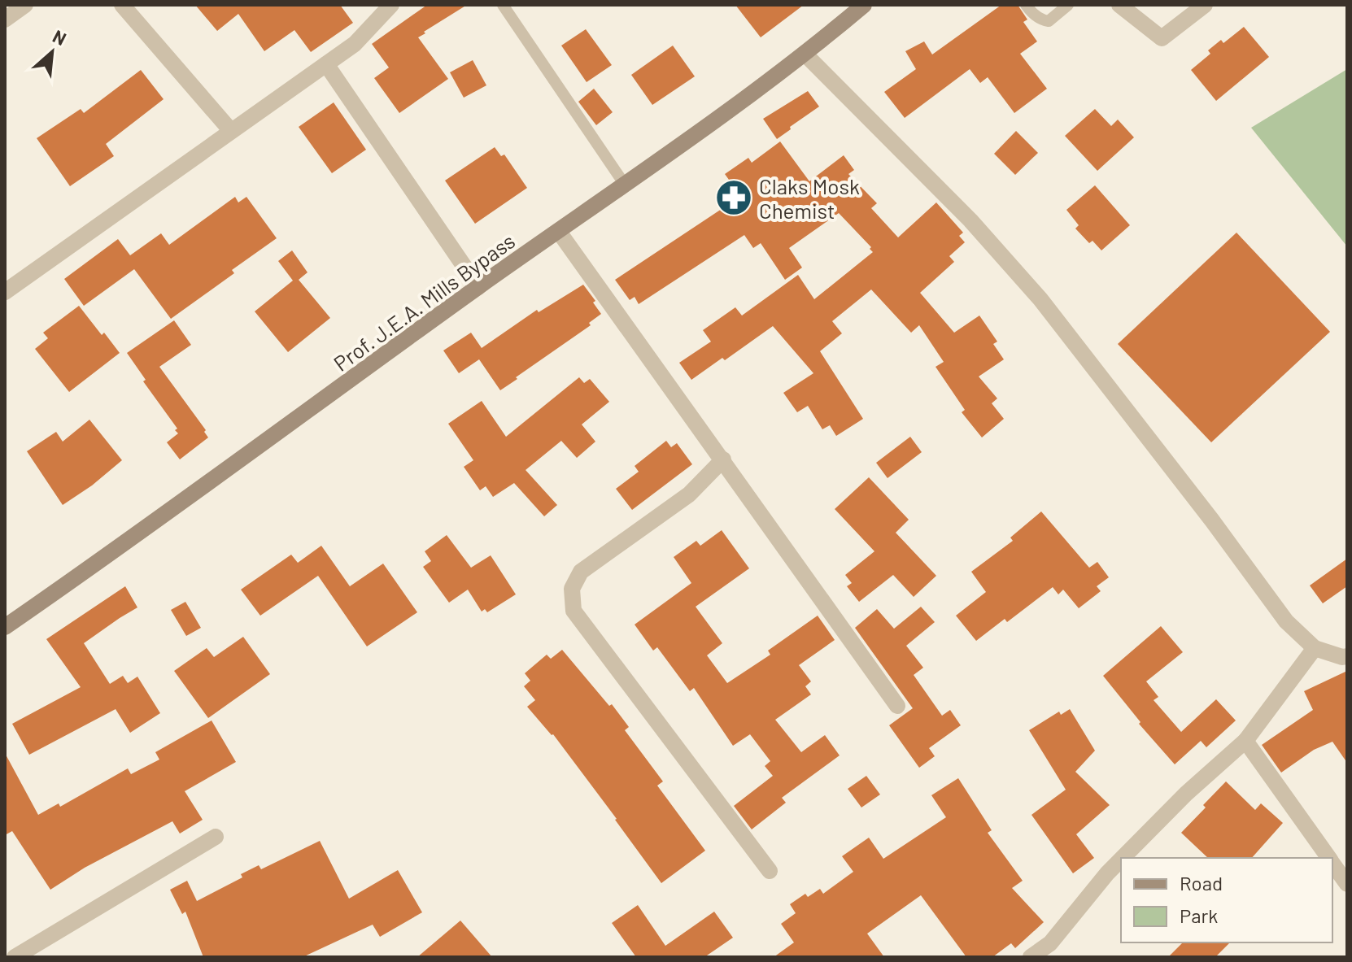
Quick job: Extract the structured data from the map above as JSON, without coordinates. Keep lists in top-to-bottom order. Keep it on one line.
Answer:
{"streets":{"street":["Prof. J.E.A. Mills Bypass"]},"places":{"pharmacy":["Claks Mosk Chemist"]},"legend":["Road","Park"],"north":"top right"}
